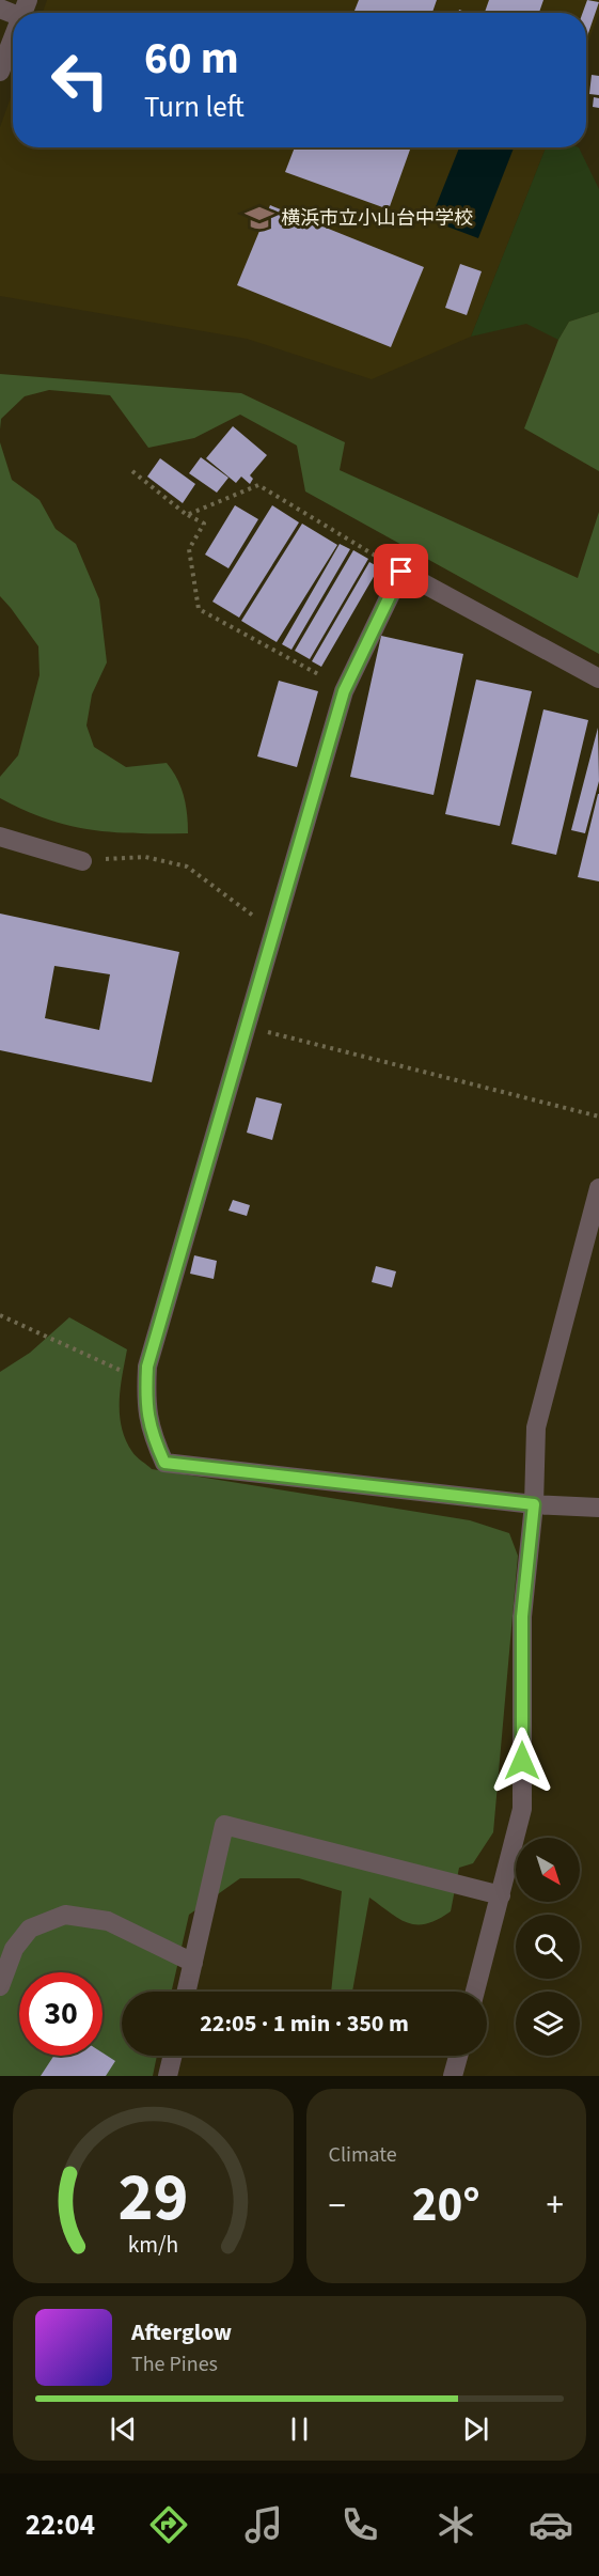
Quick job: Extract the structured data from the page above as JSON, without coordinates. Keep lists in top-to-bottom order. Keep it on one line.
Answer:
{"places":{"school or university":["横浜市立小山台中学校"]},"north":"bottom right","page":{"turn":["60 m","Turn left"],"limit":"30","trip":"22:05 · 1 min · 350 m","tile":"Climate","heat":["−","20°","+"],"song":["Afterglow","The Pines"],"tabs":"22:04","gauge":["29","km/h"]}}
